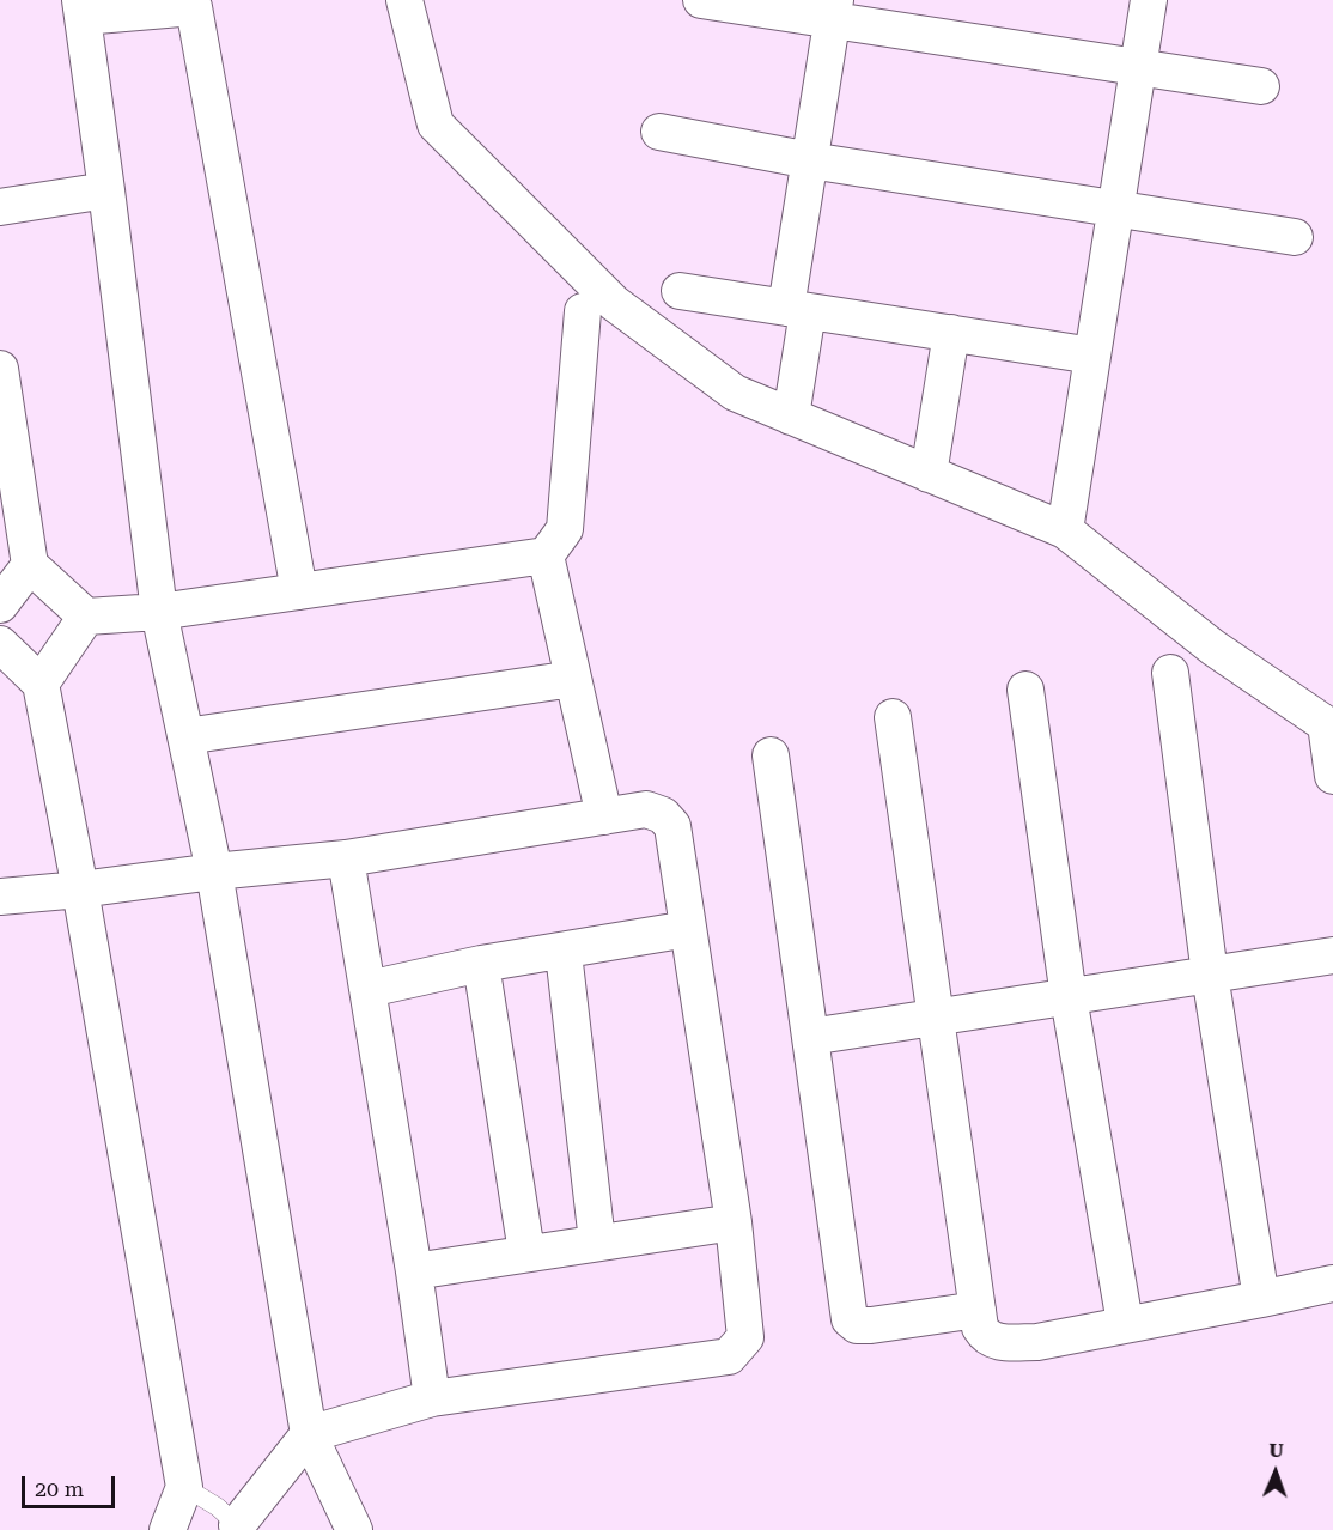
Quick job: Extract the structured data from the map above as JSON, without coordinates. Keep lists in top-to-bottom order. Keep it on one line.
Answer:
{"scale_bar":"20 m","north":"top"}
